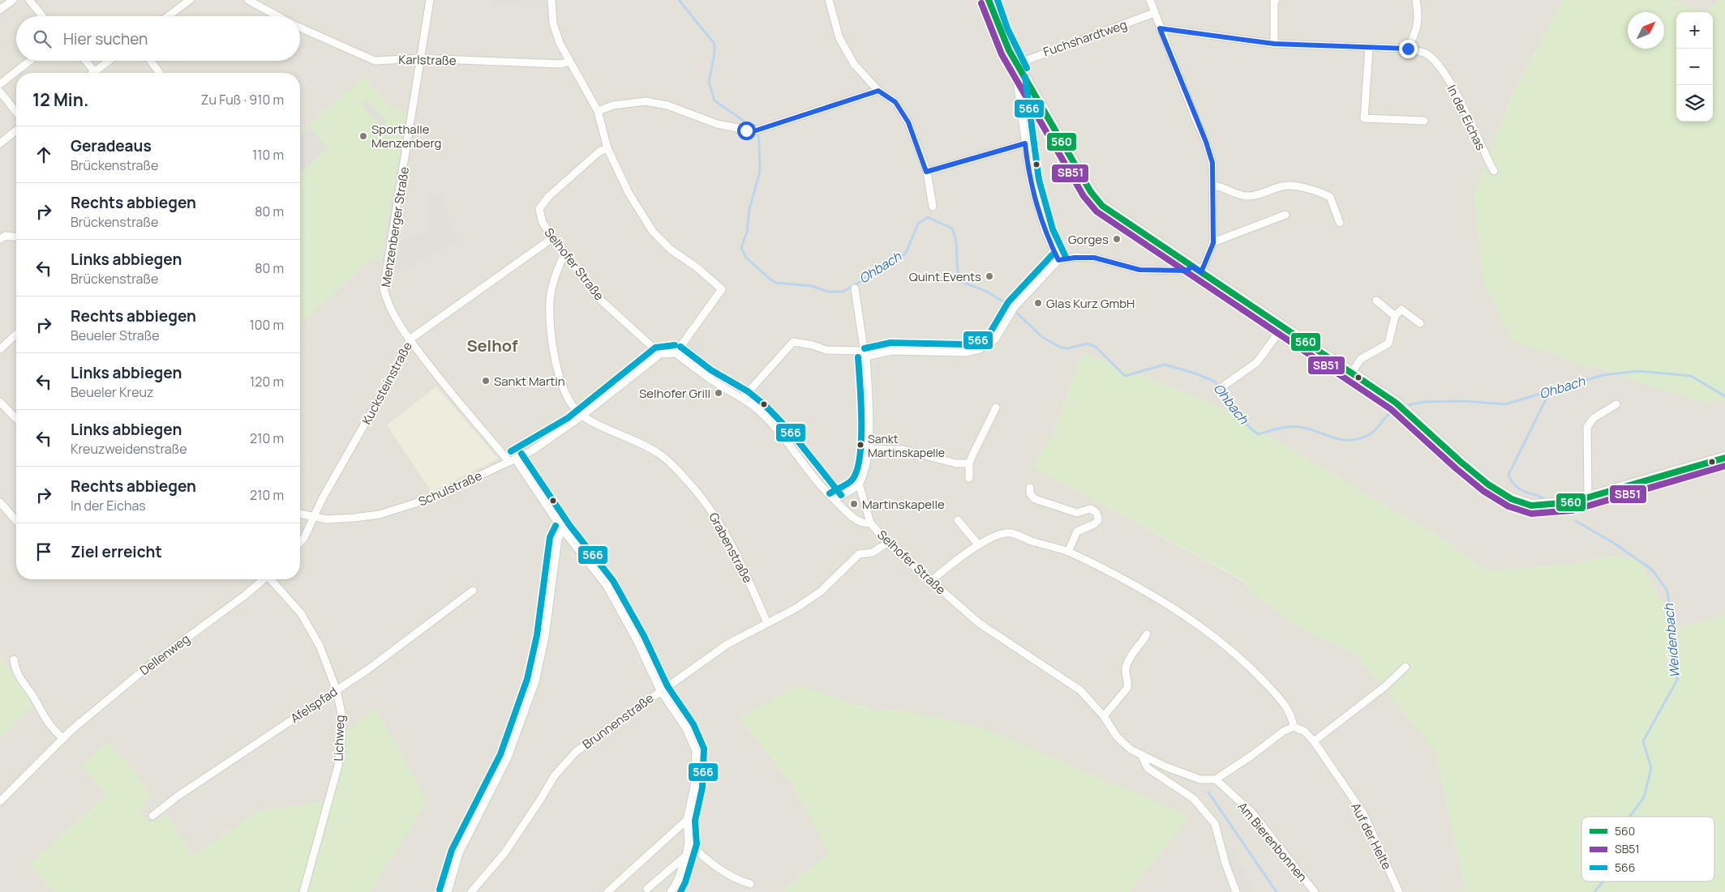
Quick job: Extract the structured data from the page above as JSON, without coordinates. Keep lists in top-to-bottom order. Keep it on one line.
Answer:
{"streets":{"street":["Fuchshardtweg","Karlstraße","In der Eichas","Menzenberger Straße","Selhofer Straße","Kucksteinstraße","Schulstraße","Grabenstraße","Dellenweg","Afelspfad","Brunnenstraße","Lichweg","Auf der Helte","Am Bierenbonnen"]},"crossings":[["Karlstraße","Menzenberger Straße"],["Menzenberger Straße","Kucksteinstraße"],["Menzenberger Straße","Schulstraße"],["Menzenberger Straße","Brunnenstraße"],["Selhofer Straße","Kucksteinstraße"],["Selhofer Straße","Schulstraße"],["Selhofer Straße","Brunnenstraße"],["Kucksteinstraße","Schulstraße"],["Schulstraße","Grabenstraße"],["Grabenstraße","Brunnenstraße"],["Afelspfad","Lichweg"]],"districts":["Selhof"],"water":["Ohbach","Weidenbach"],"places":["Sporthalle Menzenberg","Gorges","Quint.Events","Glas Kurz GmbH","Sankt Martin","Selhofer Grill","Sankt Martinskapelle","Martinskapelle"],"lines":["transit line 560","transit line 566","transit line SB51"],"legend":["560","SB51","566"],"north":"top right","page":{"map_buttons":["+","−"],"search":"Hier suchen","heading":["12 Min.","Zu Fuß · 910 m"],"list":[["Geradeaus","Brückenstraße","110 m"],["Rechts abbiegen","Brückenstraße","80 m"],["Links abbiegen","Brückenstraße","80 m"],["Rechts abbiegen","Beueler Straße","100 m"],["Links abbiegen","Beueler Kreuz","120 m"],["Links abbiegen","Kreuzweidenstraße","210 m"],["Rechts abbiegen","In der Eichas","210 m"],"Ziel erreicht"]}}
